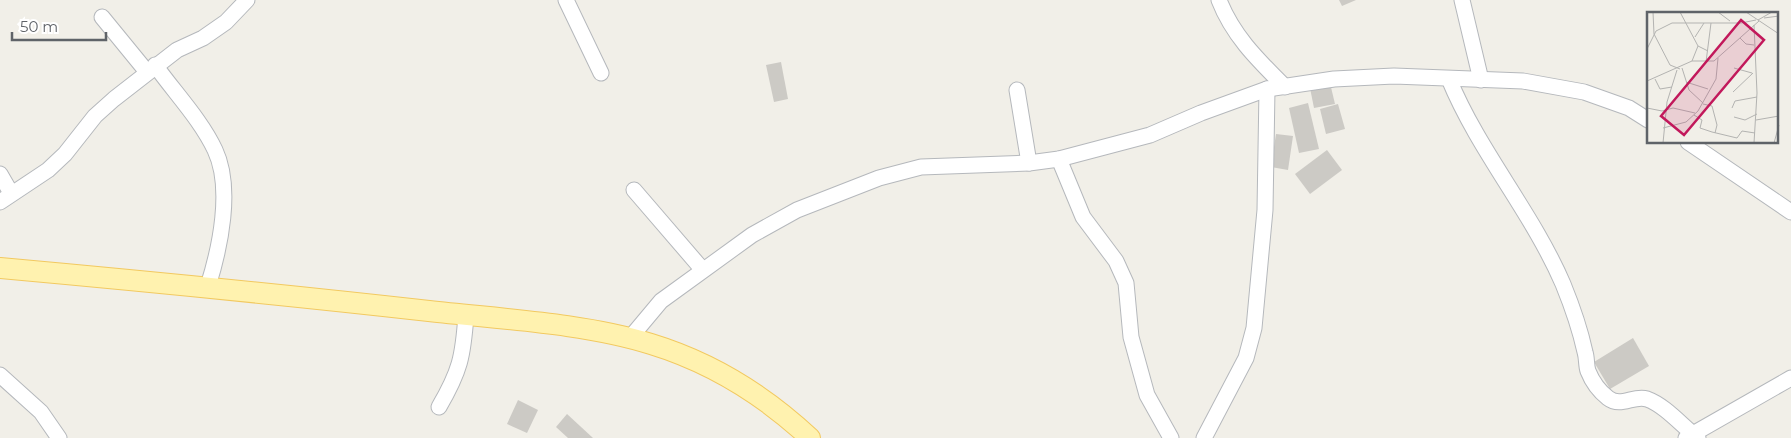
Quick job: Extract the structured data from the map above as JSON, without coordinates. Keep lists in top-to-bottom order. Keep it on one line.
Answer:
{"scale_bar":"50 m"}
